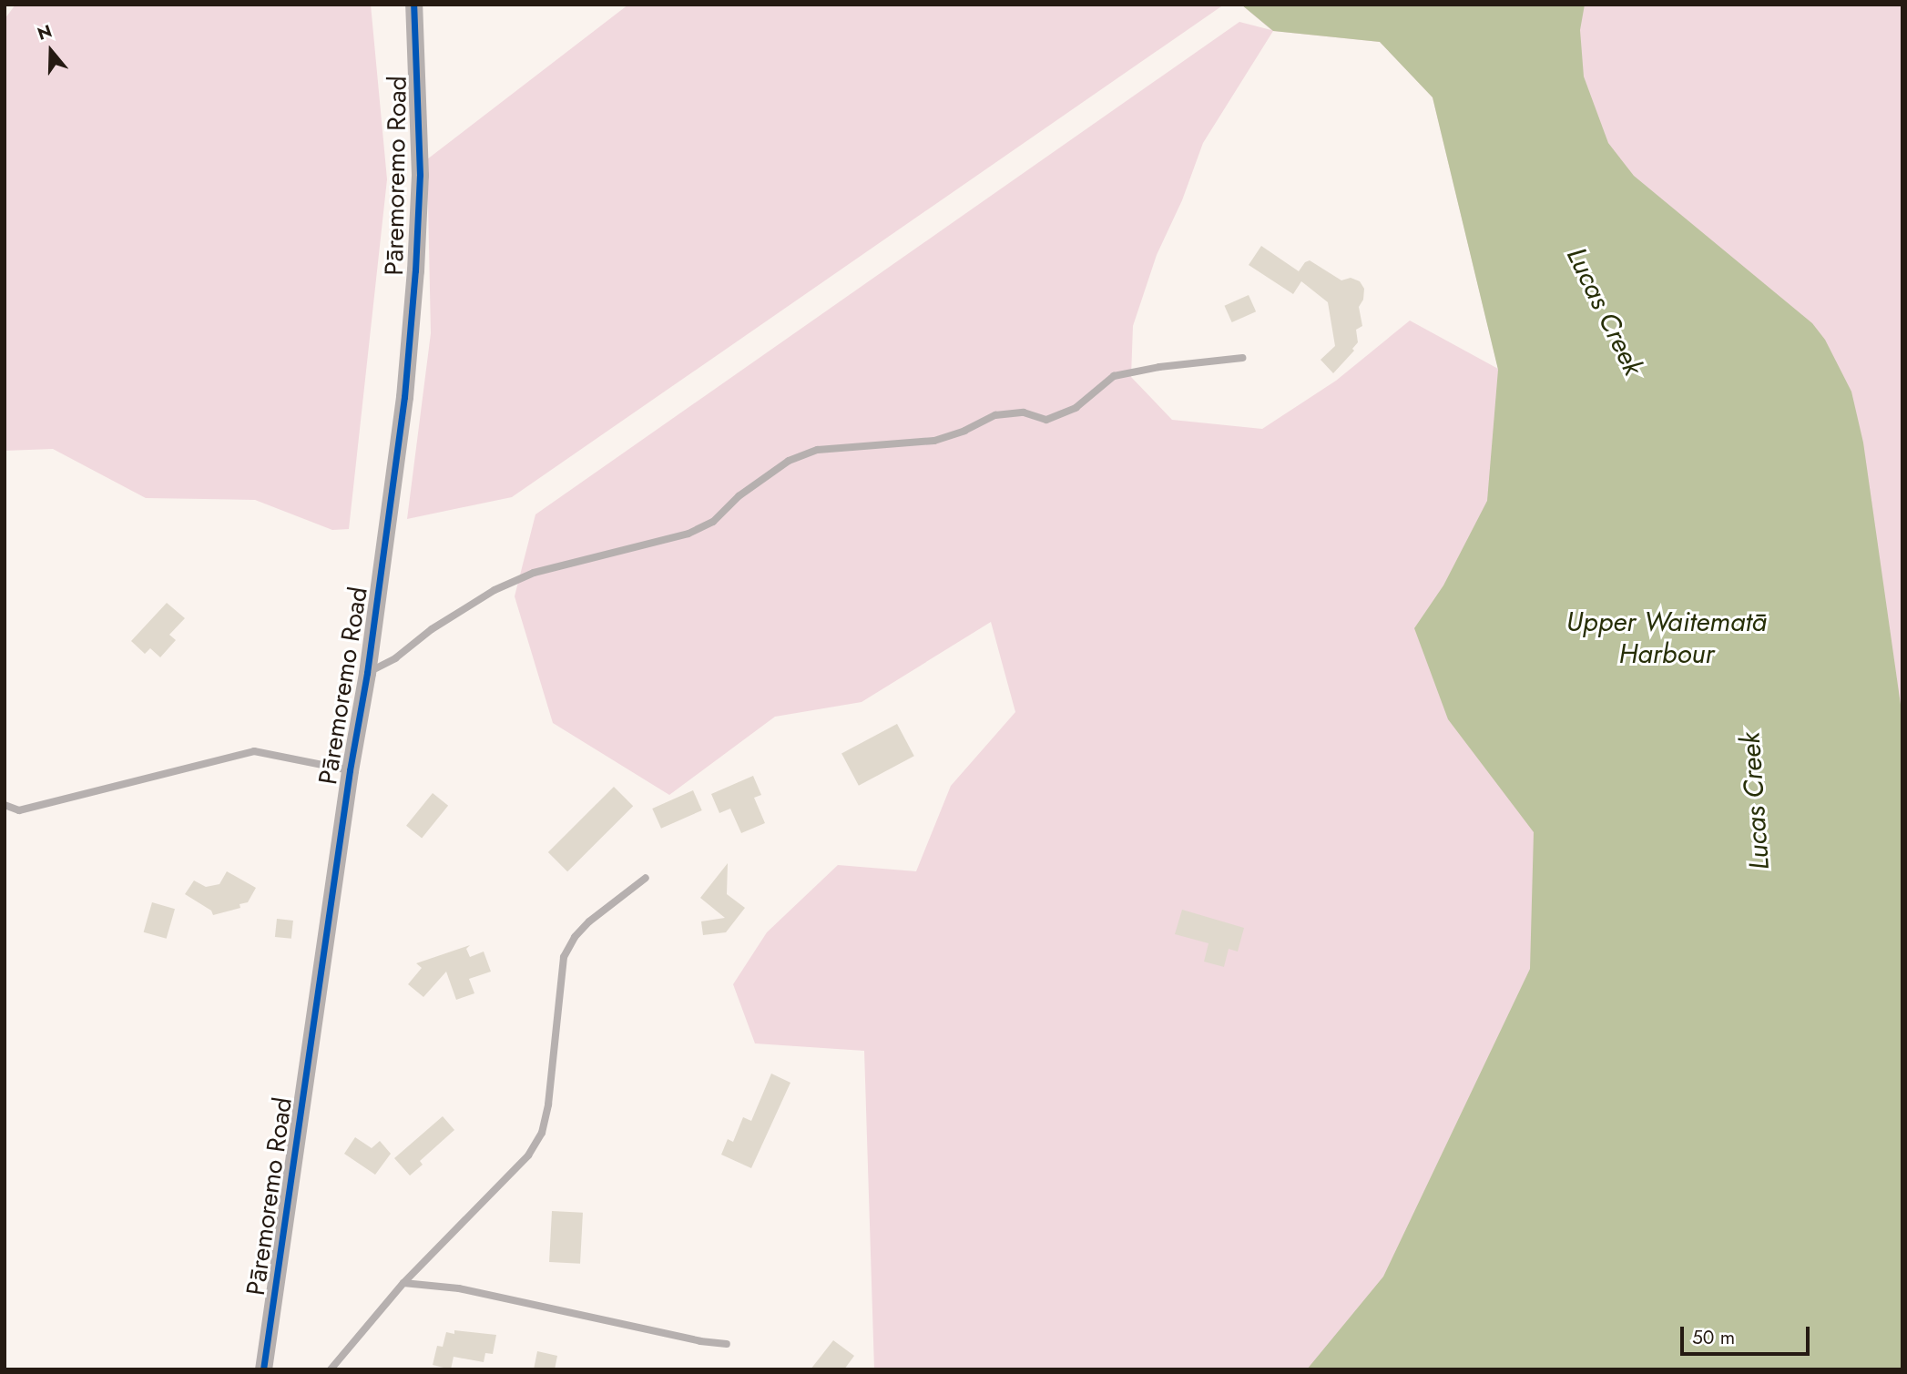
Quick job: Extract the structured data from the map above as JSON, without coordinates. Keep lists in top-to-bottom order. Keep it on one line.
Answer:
{"streets":{"street":["Pāremoremo Road"]},"water":["Lucas Creek","Upper Waitematā Harbour"],"scale_bar":"50 m","north":"top"}
